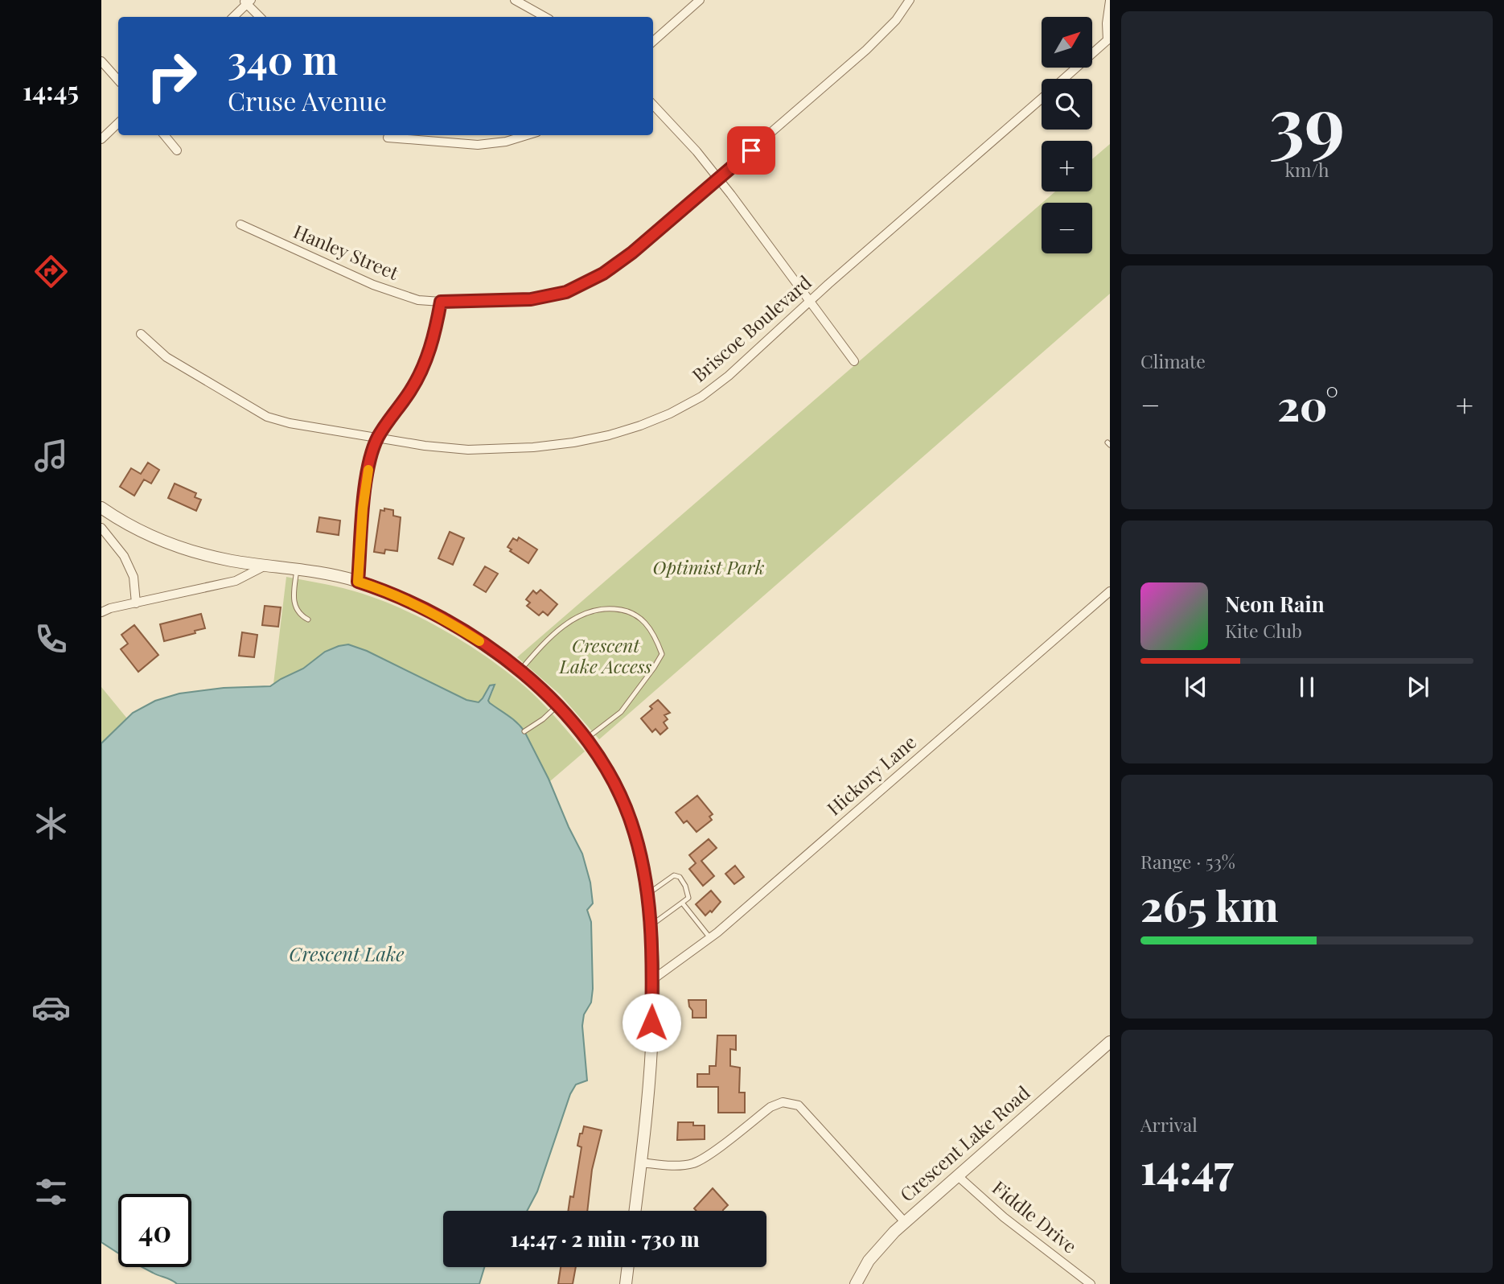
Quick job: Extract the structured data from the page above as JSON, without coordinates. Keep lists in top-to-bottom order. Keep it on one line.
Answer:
{"streets":{"street":["Hanley Street","Briscoe Boulevard","Hickory Lane","Crescent Lake Road","Fiddle Drive"]},"crossings":[["Crescent Lake Road","Fiddle Drive"]],"water":["Crescent Lake"],"parks":["Optimist Park","Crescent Lake Access"],"north":"top right","page":{"tabs":"14:45","tile":[["39","km/h"],"Climate",["Range · 53%","265 km"],["Arrival","14:47"]],"map_buttons":["+","−"],"turn":["340 m","Cruse Avenue"],"heat":["−","20°","+"],"song":["Neon Rain","Kite Club"],"limit":"40","trip":"14:47 · 2 min · 730 m"}}
